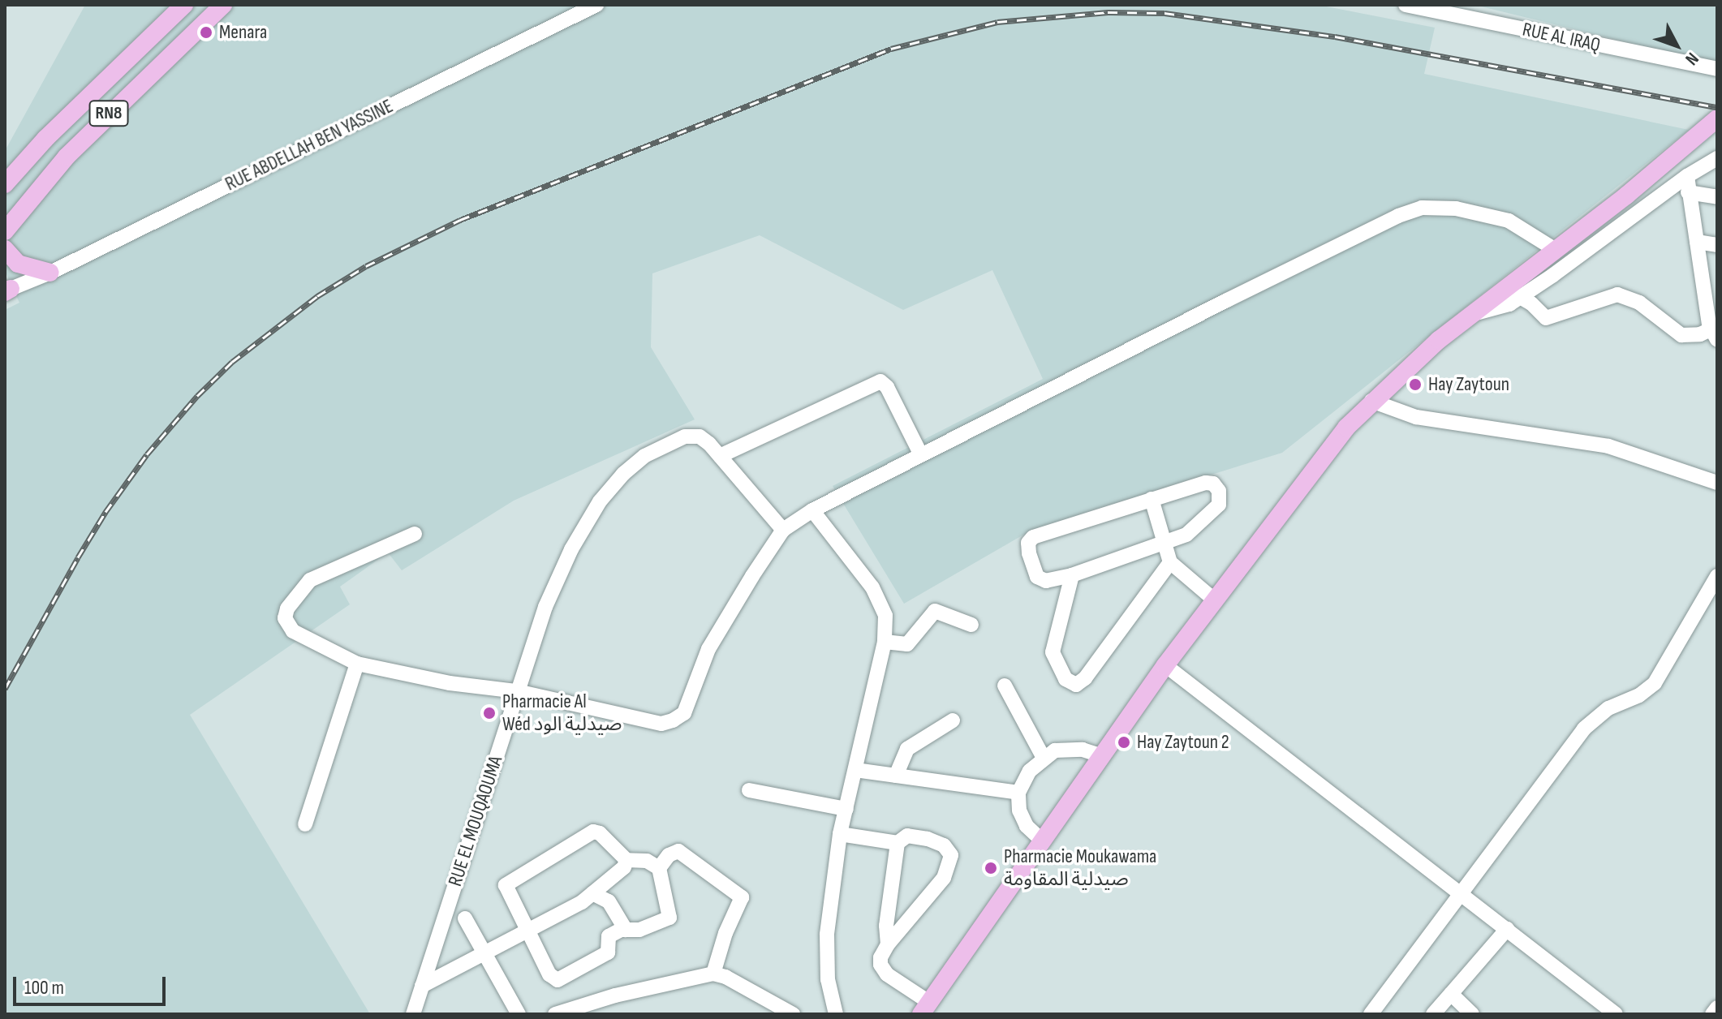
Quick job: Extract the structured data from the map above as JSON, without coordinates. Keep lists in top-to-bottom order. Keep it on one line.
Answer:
{"streets":{"main road":["RN8"],"street":["RUE AL IRAQ","RUE ABDELLAH BEN YASSINE","RUE EL MOUQAOUMA"]},"places":["Menara","Hay Zaytoun","Pharmacie Al Wéd صيدلية الود","Hay Zaytoun 2","Pharmacie Moukawama صيدلية المقاومة"],"scale_bar":"100 m","north":"bottom right"}
